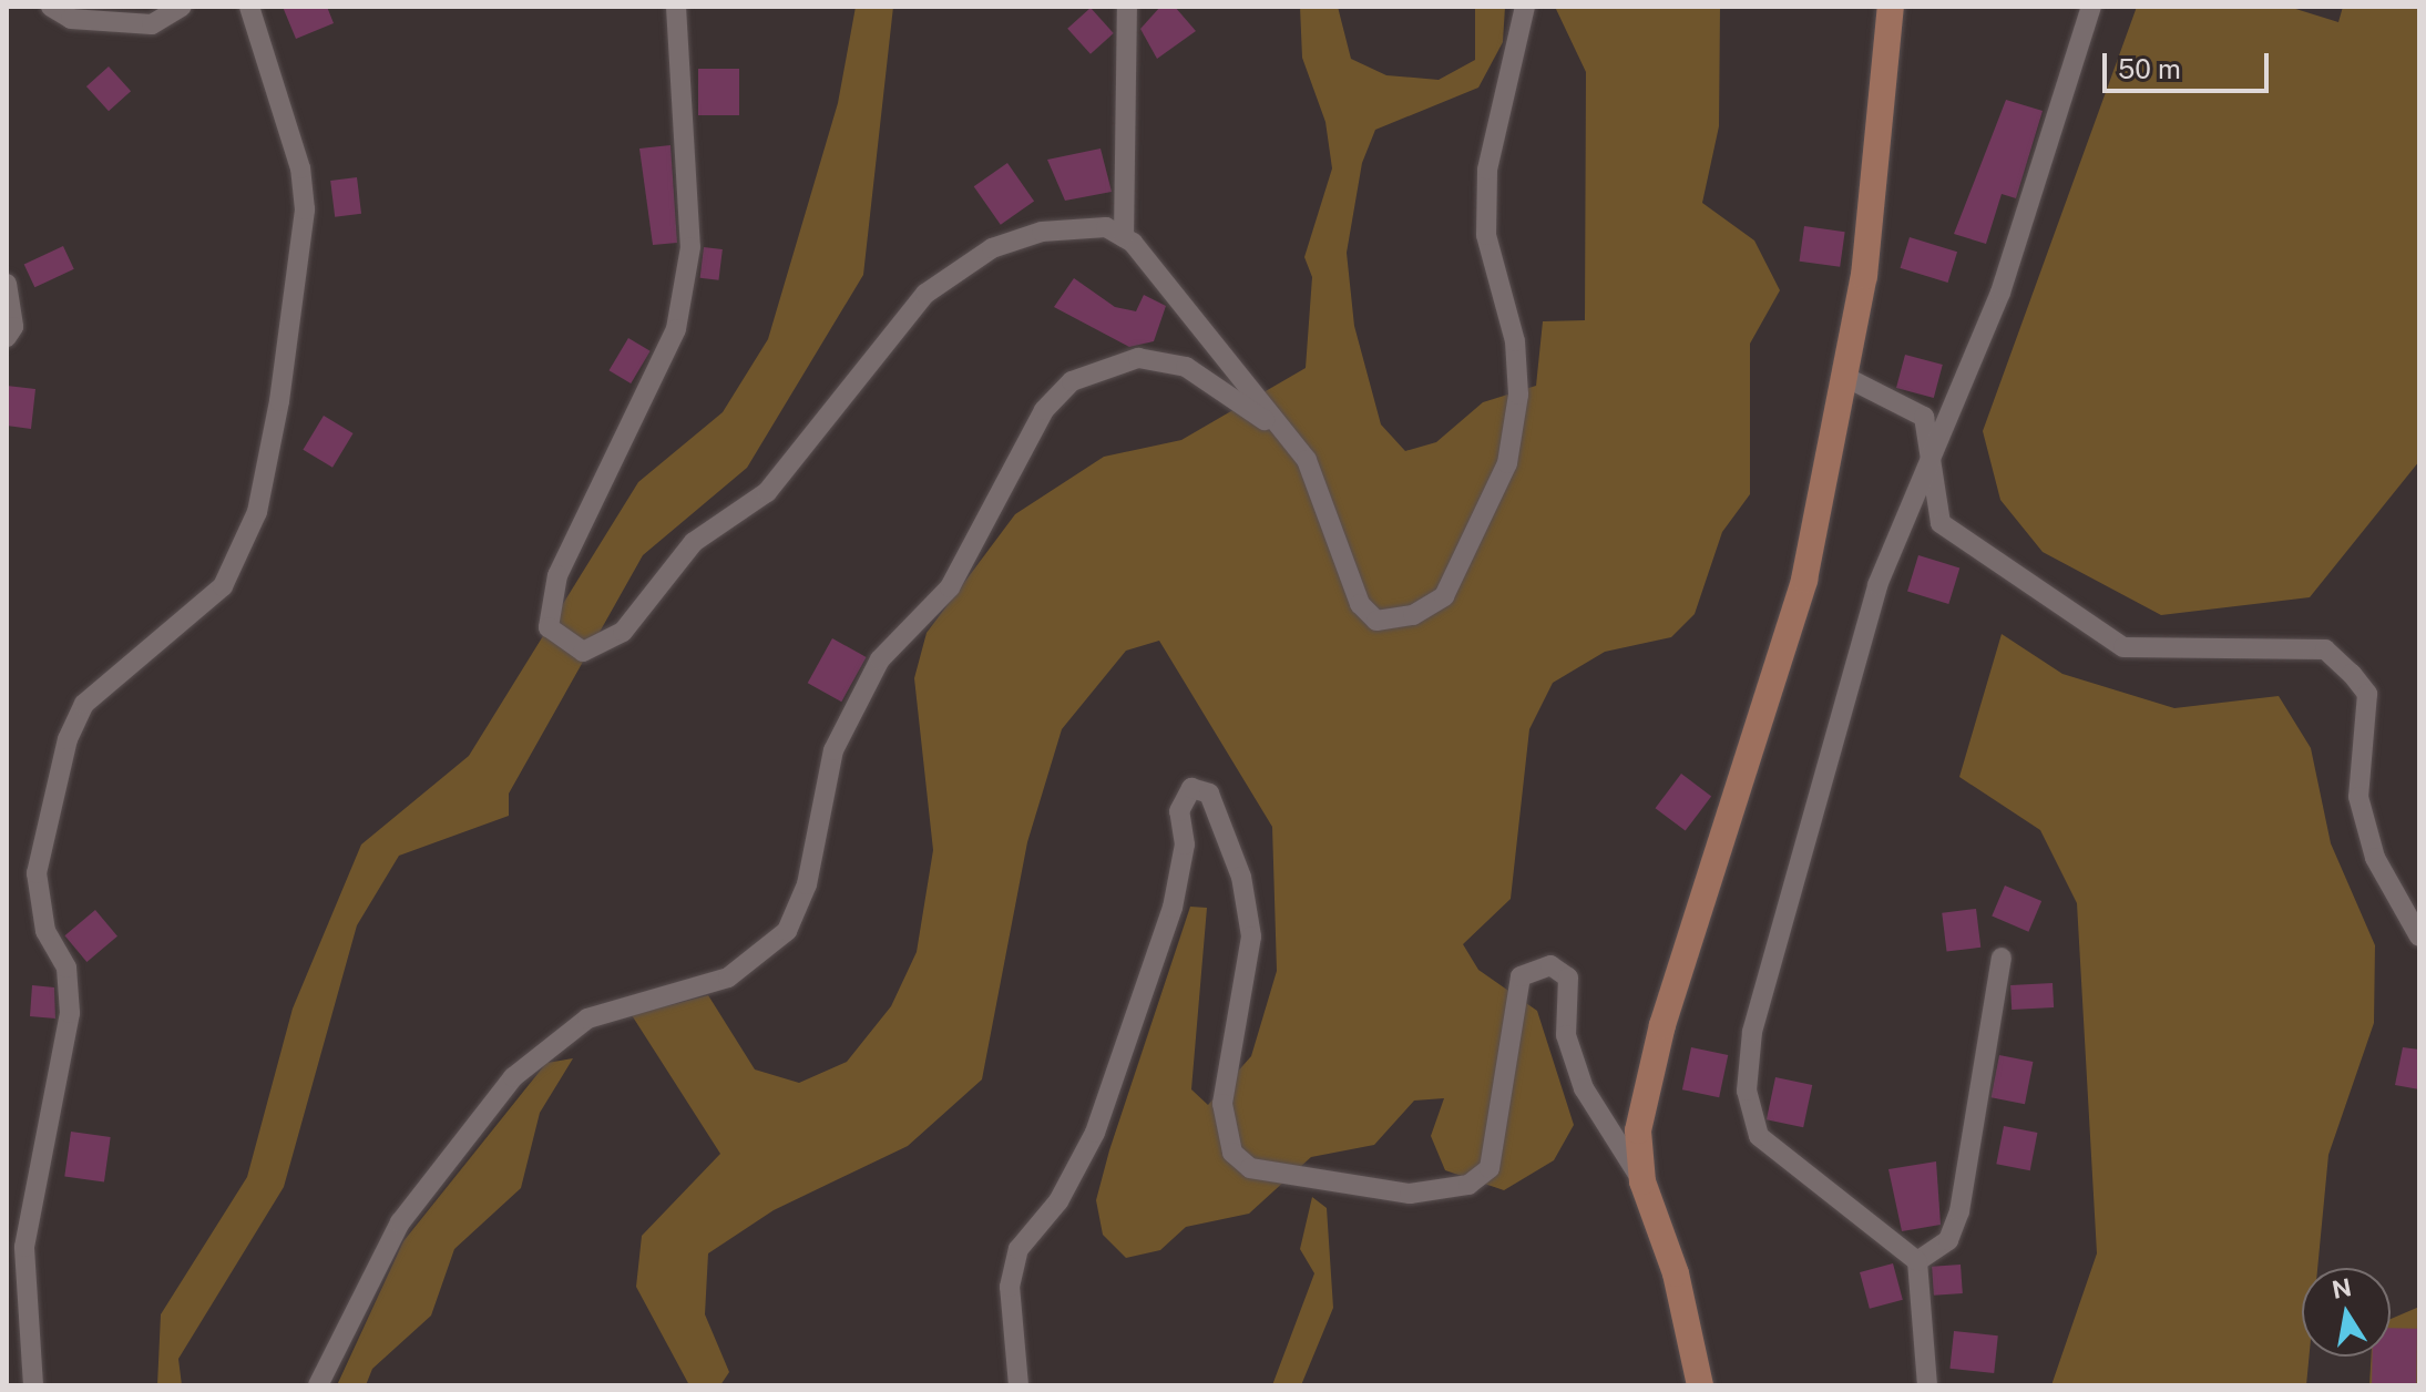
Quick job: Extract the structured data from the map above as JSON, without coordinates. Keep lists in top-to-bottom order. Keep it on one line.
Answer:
{"scale_bar":"50 m","north":"top"}
